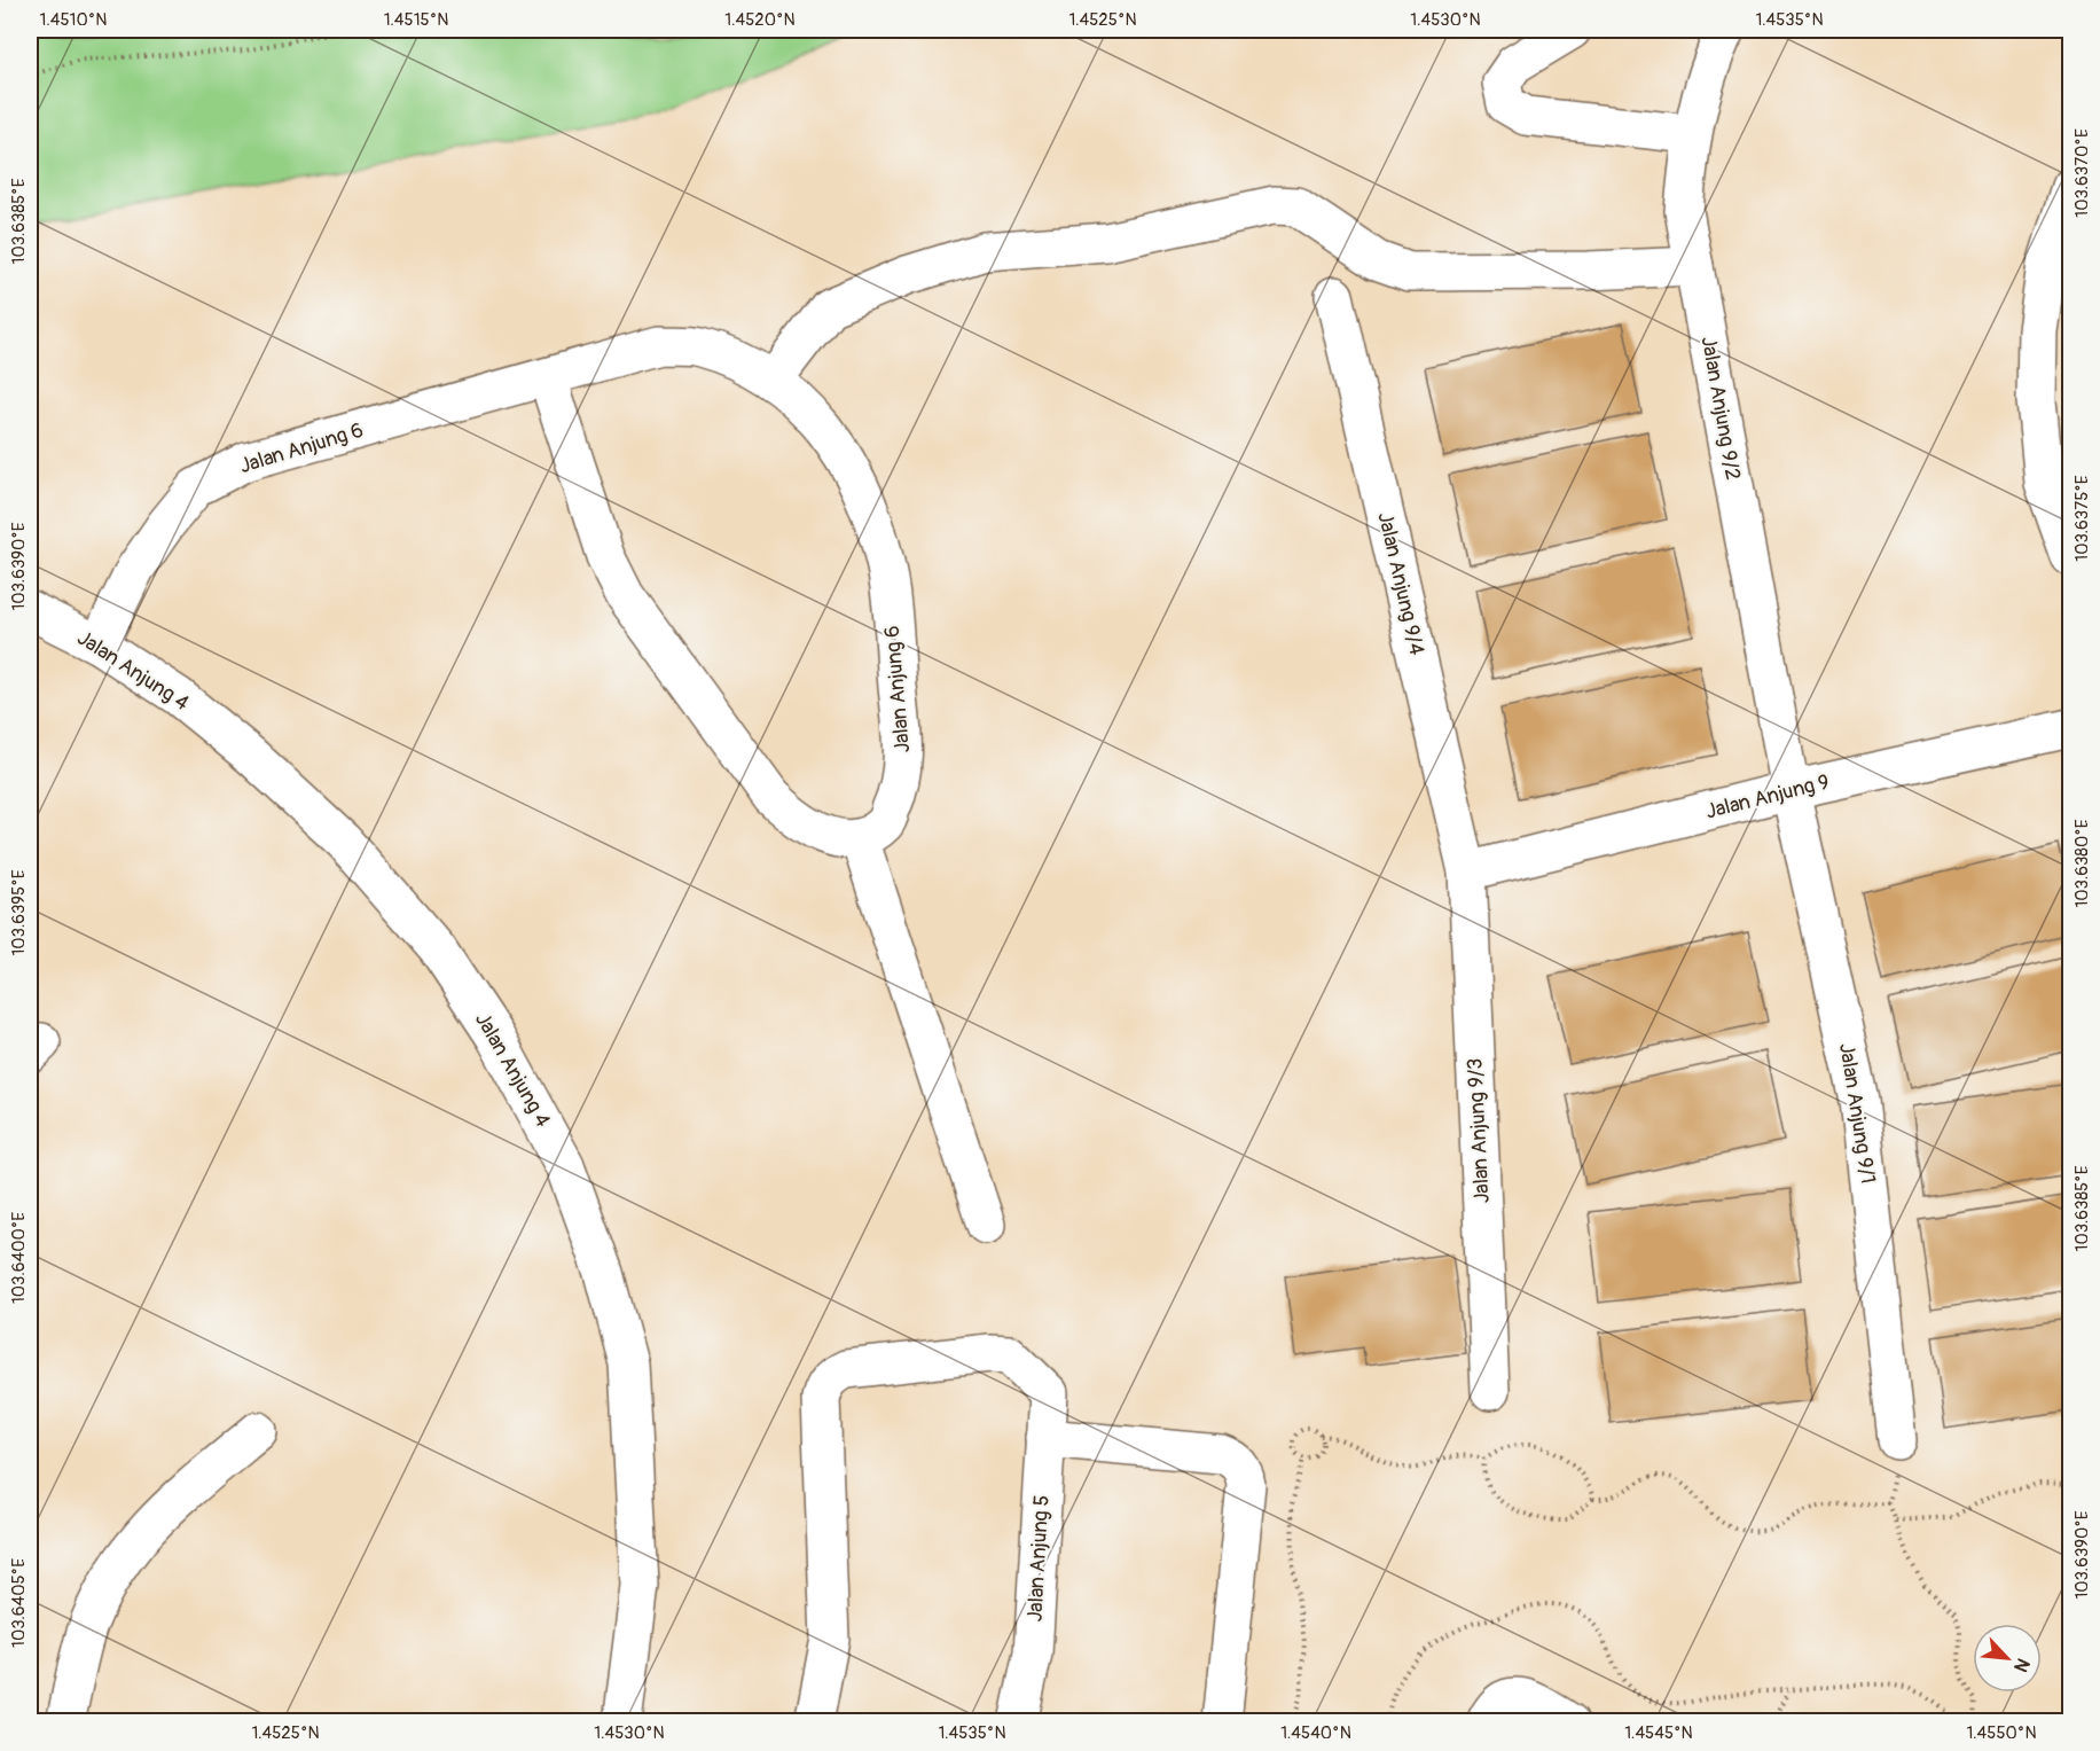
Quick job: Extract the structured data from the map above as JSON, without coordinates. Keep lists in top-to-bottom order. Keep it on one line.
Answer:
{"streets":{"street":["Jalan Anjung 9/2","Jalan Anjung 6","Jalan Anjung 9/4","Jalan Anjung 4","Jalan Anjung 9","Jalan Anjung 9/1","Jalan Anjung 9/3","Jalan Anjung 5"]},"crossings":[["Jalan Anjung 9/2","Jalan Anjung 9"],["Jalan Anjung 9/2","Jalan Anjung 9/1"],["Jalan Anjung 6","Jalan Anjung 4"],["Jalan Anjung 9/4","Jalan Anjung 9"],["Jalan Anjung 9/4","Jalan Anjung 9/3"],["Jalan Anjung 9","Jalan Anjung 9/1"],["Jalan Anjung 9","Jalan Anjung 9/3"]],"north":"bottom right","coordinates":["1.4510°N","1.4515°N","1.4520°N","1.4525°N","1.4530°N","1.4535°N","103.6370°E","103.6385°E","103.6375°E","103.6390°E","103.6380°E","103.6395°E","103.6400°E","103.6405°E","1.4540°N","1.4545°N","1.4550°N"]}
